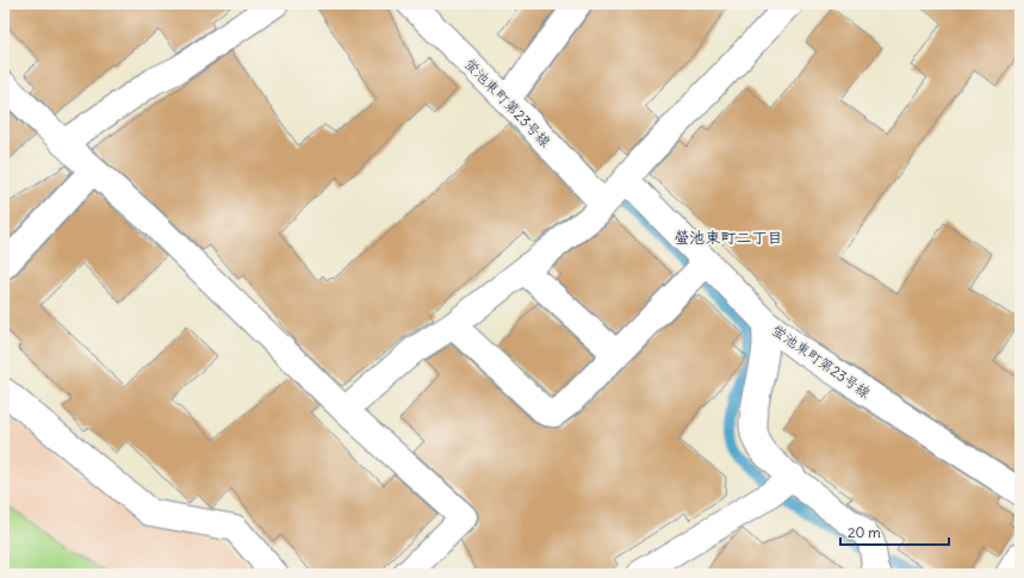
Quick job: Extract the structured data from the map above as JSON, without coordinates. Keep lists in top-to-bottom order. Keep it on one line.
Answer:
{"streets":{"street":["蛍池東町第23号線"]},"districts":["螢池東町二丁目"],"scale_bar":"20 m"}
